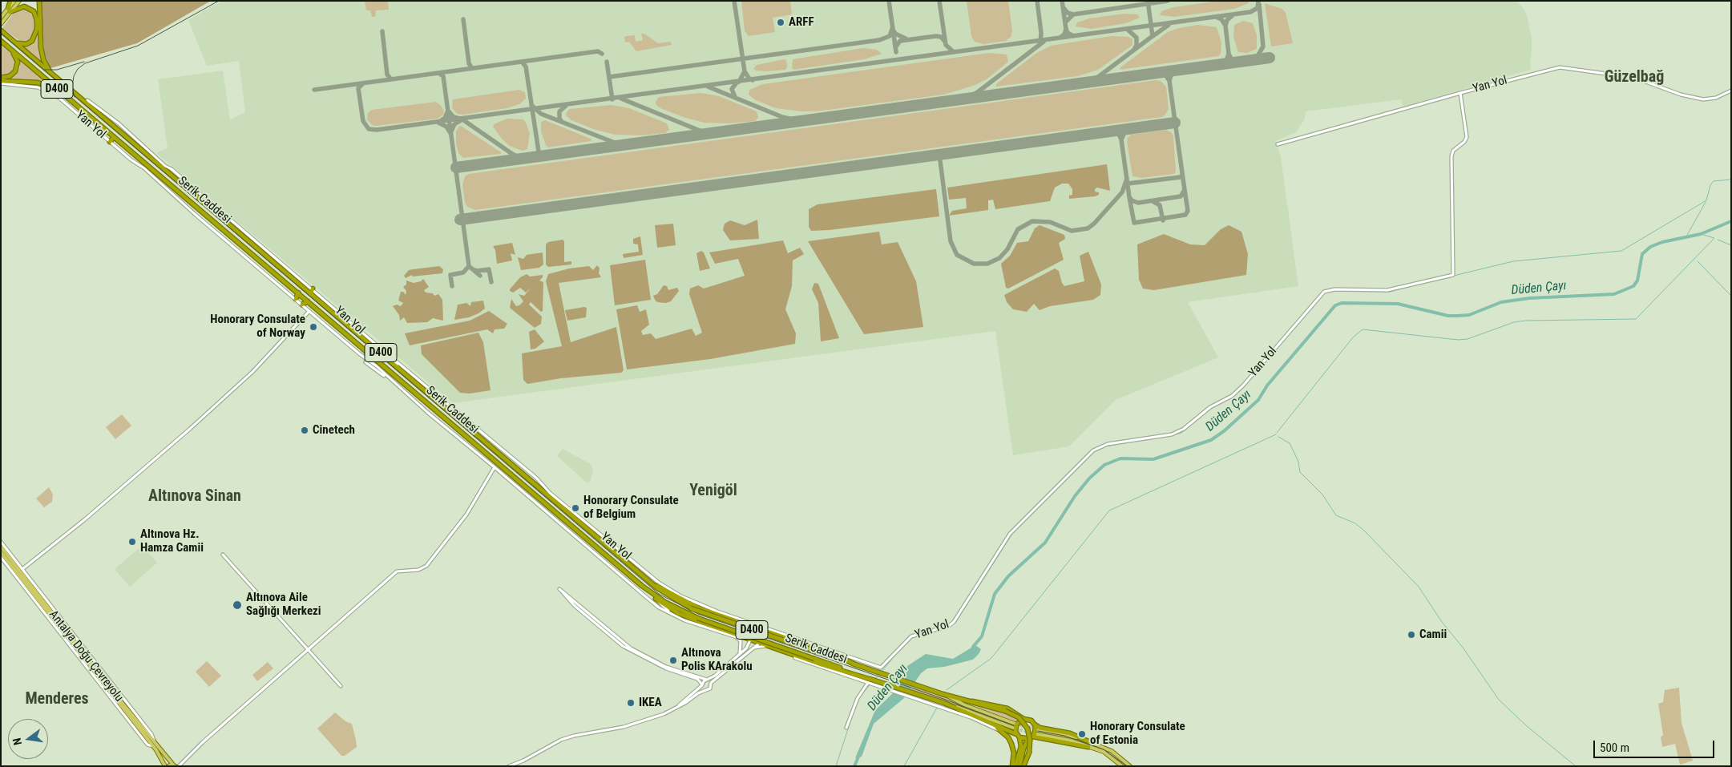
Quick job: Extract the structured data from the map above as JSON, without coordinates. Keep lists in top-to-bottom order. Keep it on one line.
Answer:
{"streets":{"highway":["D400","Serik Caddesi"],"main road":["Antalya Doğu Çevreyolu"],"street":["Yan Yol"]},"crossings":[["Yan Yol","Serik Caddesi"],["D400","Serik Caddesi"]],"districts":["Güzelbağ","Yenigöl","Altınova Sinan","Menderes"],"water":["Düden Çayı"],"places":["ARFF","Honorary Consulate of Norway","Cinetech","Honorary Consulate of Belgium","Altınova Hz. Hamza Camii","Altınova Aile Sağlığı Merkezi","Camii","Altınova Polis KArakolu","IKEA","Honorary Consulate of Estonia"],"scale_bar":"500 m","north":"left"}
